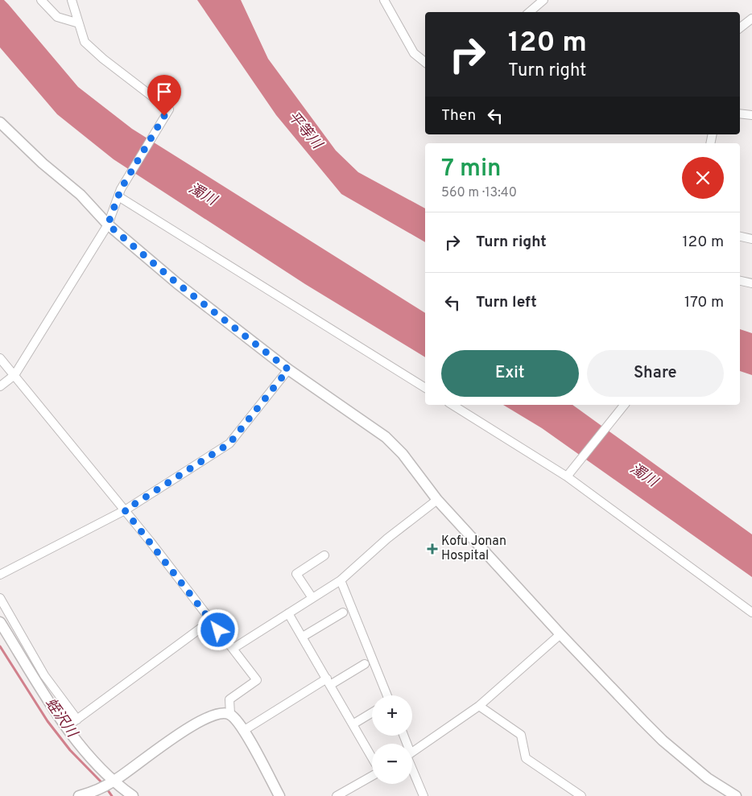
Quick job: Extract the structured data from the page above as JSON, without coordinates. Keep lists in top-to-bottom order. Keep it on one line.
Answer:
{"water":["平等川","濁川","蛭沢川"],"places":{"health":["Kofu Jonan Hospital"]},"page":{"turn":["120 m","Turn right"],"then":"Then","heading":["7 min","560 m · 13:40"],"list":[{"name":"Turn right","value":"120 m"},{"name":"Turn left","value":"170 m"}],"buttons":["Exit","Share"],"map_buttons":["+","−"]}}
